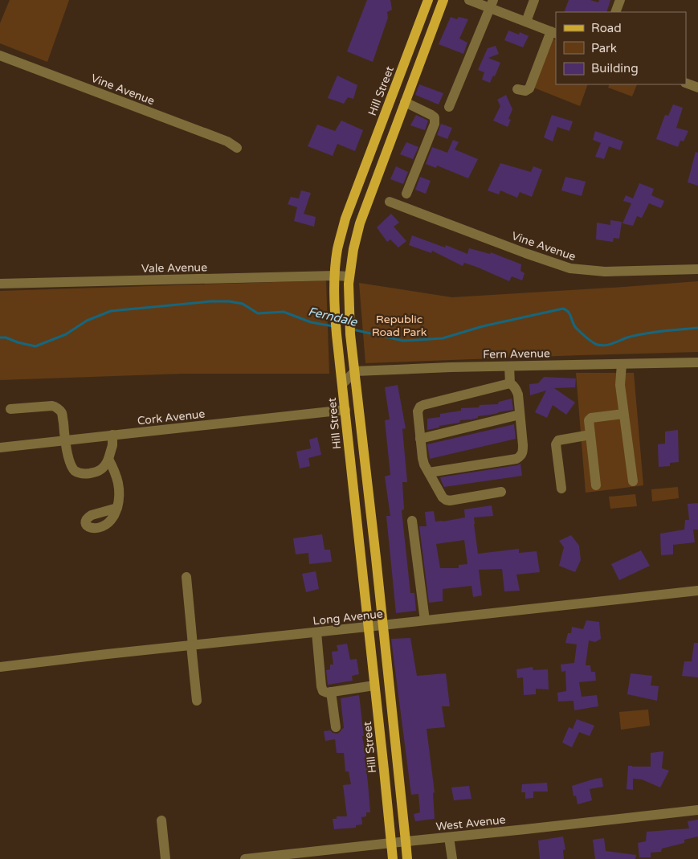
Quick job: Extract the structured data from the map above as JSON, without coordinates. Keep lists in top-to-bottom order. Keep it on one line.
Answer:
{"streets":{"main road":["Hill Street"],"street":["Vine Avenue","Vale Avenue","Fern Avenue","Cork Avenue","Long Avenue","West Avenue"]},"crossings":[["Hill Street","Vale Avenue"],["Hill Street","Cork Avenue"],["Hill Street","Long Avenue"],["Hill Street","West Avenue"]],"water":["Ferndale"],"parks":["Republic Road Park"],"legend":["Road","Park","Building"]}
